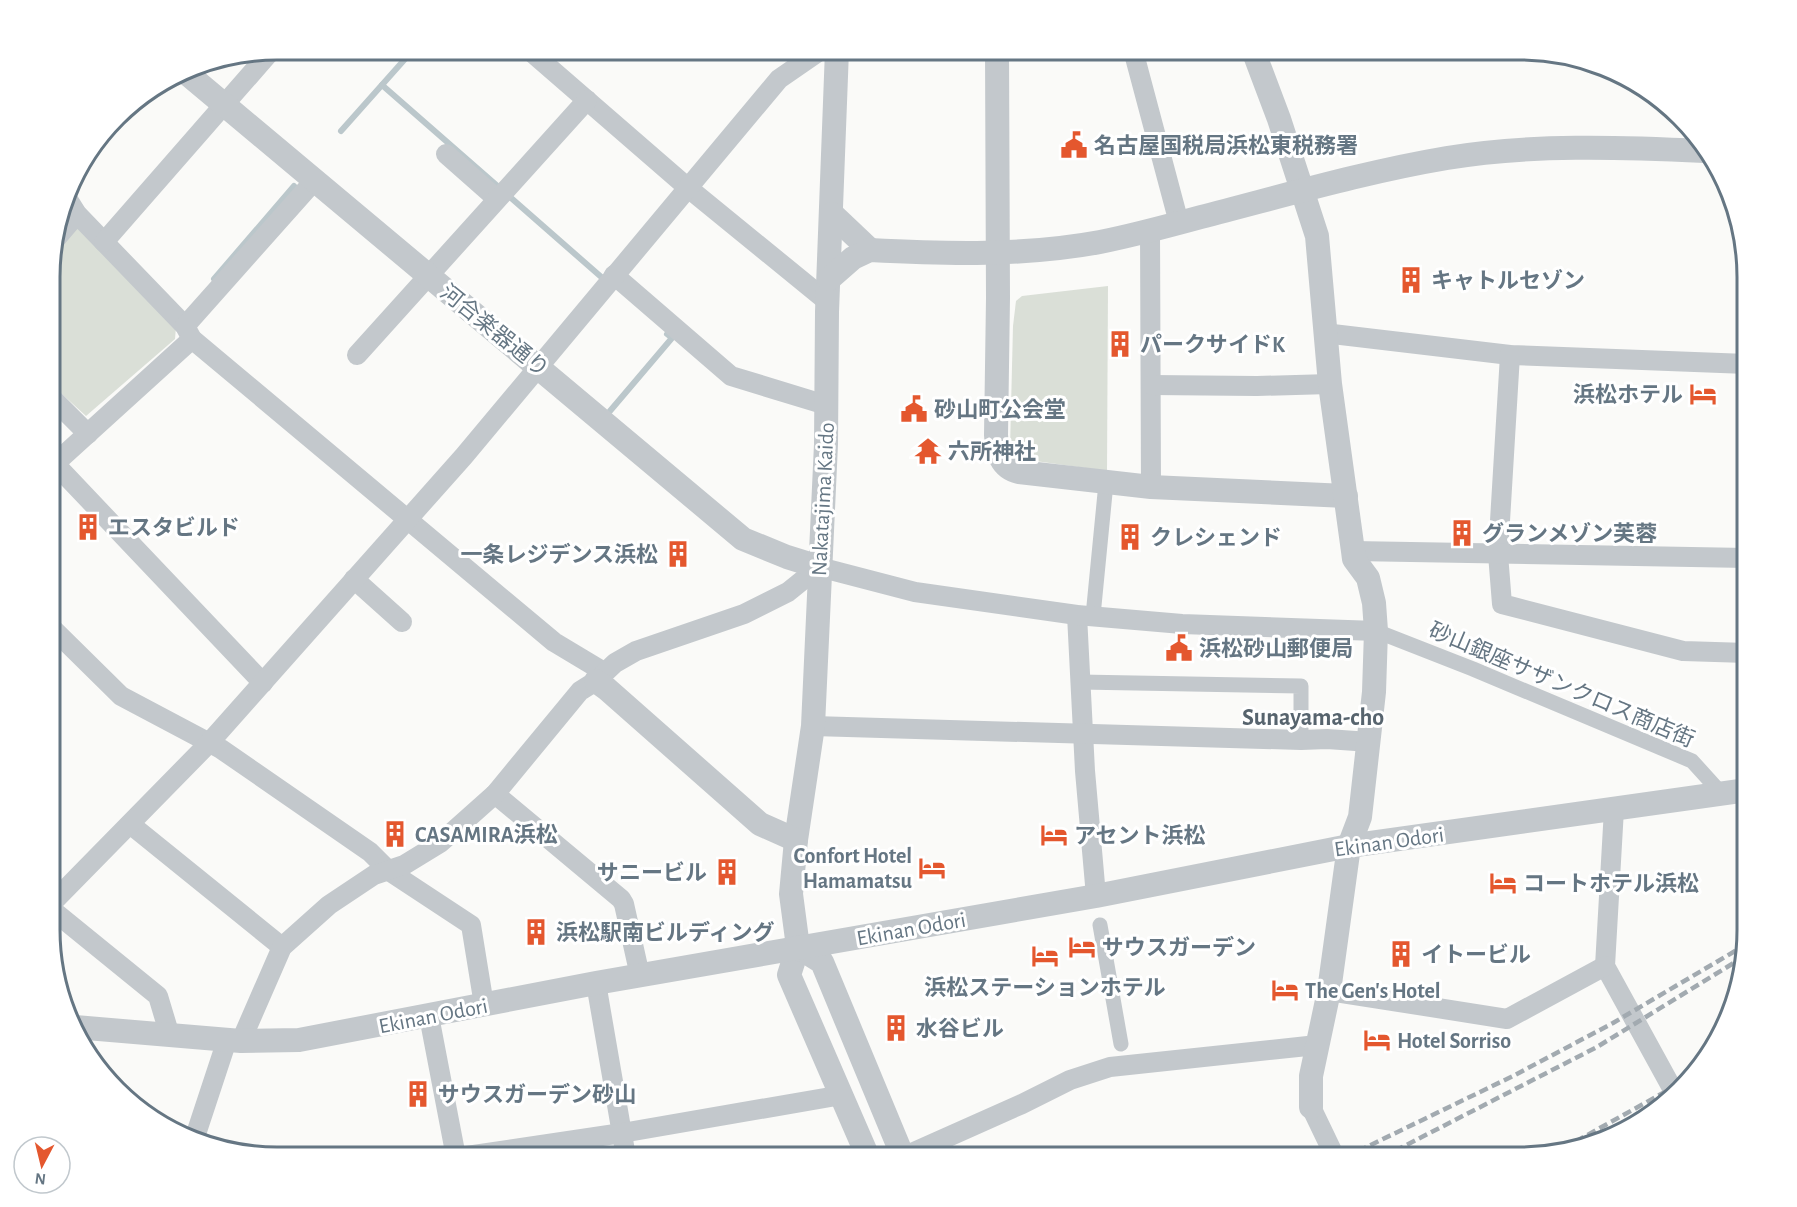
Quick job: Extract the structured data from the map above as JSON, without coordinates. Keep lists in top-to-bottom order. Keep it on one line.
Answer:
{"streets":{"street":["河合楽器通り","Nakatajima Kaido","砂山銀座サザンクロス商店街","Ekinan Odori"]},"crossings":[["河合楽器通り","Nakatajima Kaido"],["Nakatajima Kaido","Ekinan Odori"],["砂山銀座サザンクロス商店街","Ekinan Odori"]],"districts":["Sunayama-cho"],"places":{"public building":["名古屋国税局浜松東税務署","砂山町公会堂","浜松砂山郵便局"],"building":["キャトルセゾン","パークサイドK","エスタビルド","グランメゾン芙蓉","クレシェンド","一条レジデンス浜松","CASAMIRA浜松","サニービル","浜松駅南ビルディング","イトービル","水谷ビル","サウスガーデン砂山"],"hotel":["浜松ホテル","アセント浜松","Confort Hotel Hamamatsu","コートホテル浜松","サウスガーデン","浜松ステーションホテル","The Gen's Hotel","Hotel Sorriso"],"temple":["六所神社"]},"north":"bottom"}
